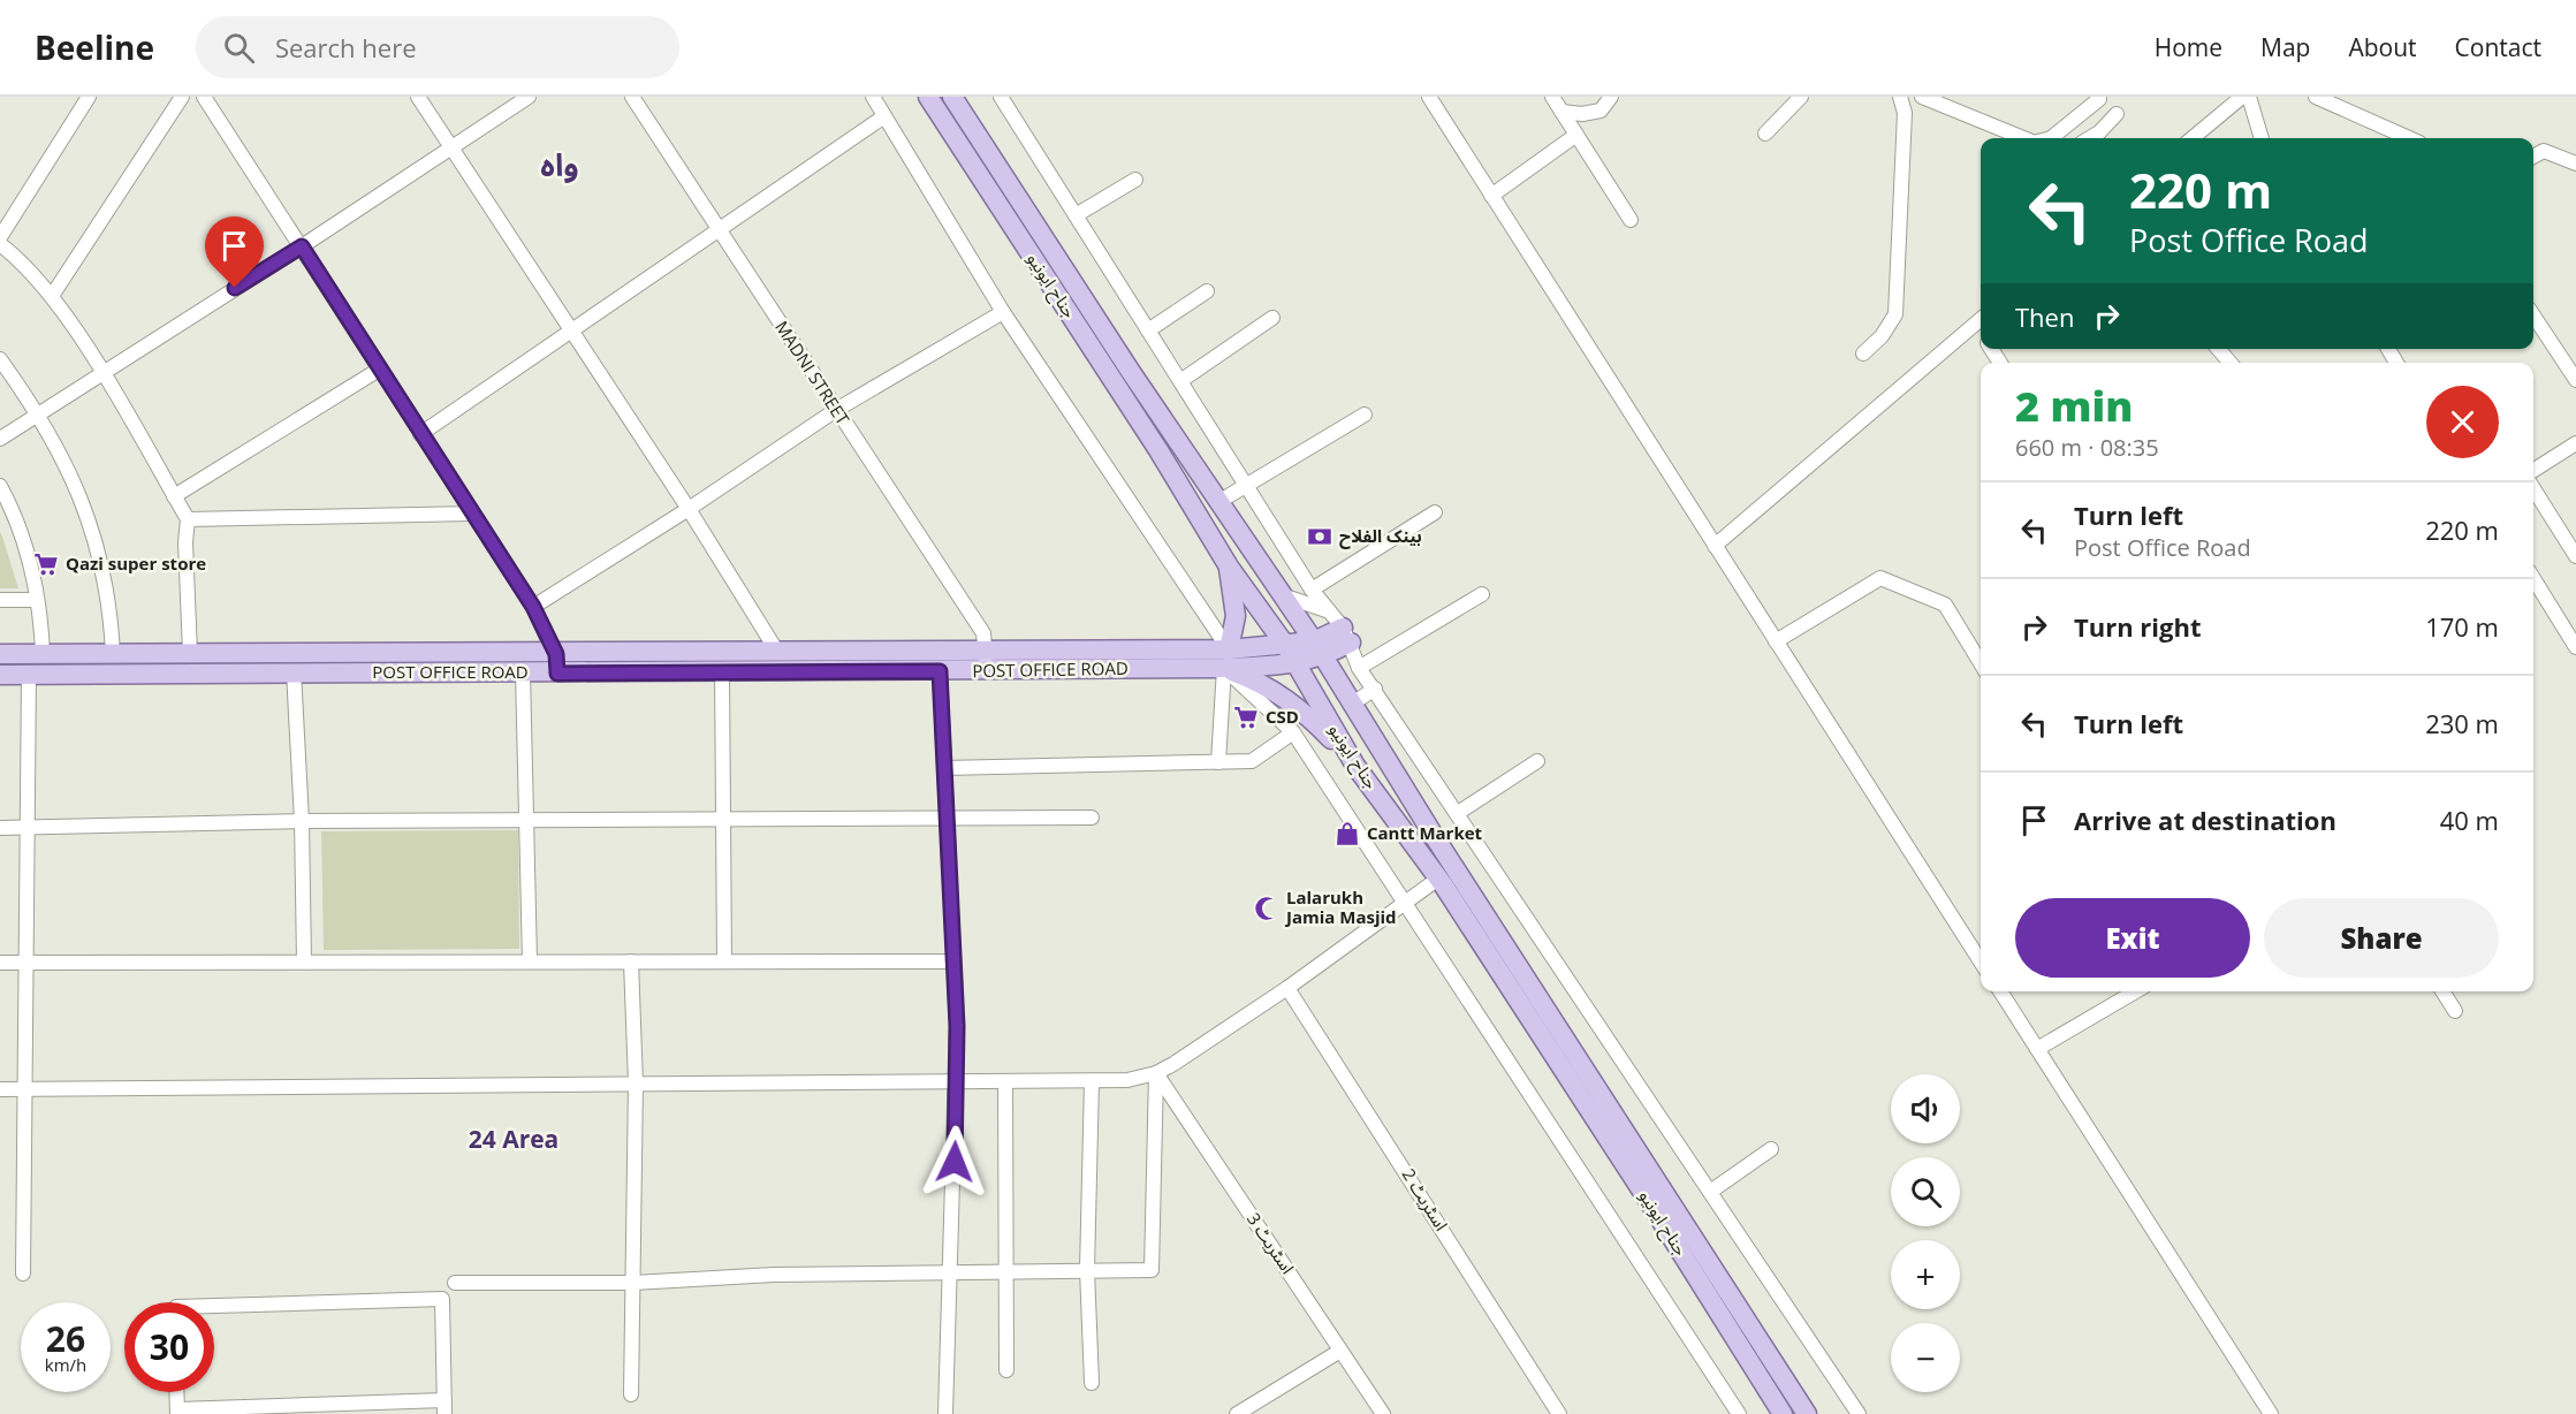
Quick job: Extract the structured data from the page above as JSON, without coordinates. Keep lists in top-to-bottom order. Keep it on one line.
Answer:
{"streets":{"main road":["جناح ایونیو","POST OFFICE ROAD"],"street":["MADNI STREET","اسٹریٹ 2","اسٹریٹ 3"]},"crossings":[["جناح ایونیو","POST OFFICE ROAD"],["MADNI STREET","POST OFFICE ROAD"]],"districts":["واہ","24 Area"],"places":{"bank":["بینک الفلاح"],"supermarket":["Qazi super store","CSD"],"shop":["Cantt Market"],"mosque":["Lalarukh Jamia Masjid"]},"page":{"header":"Beeline","search":"Search here","nav":["Home","Map","About","Contact"],"turn":["220 m","Post Office Road"],"then":"Then","heading":["2 min","660 m · 08:35"],"list":[{"name":"Turn left","note":"Post Office Road","value":"220 m"},{"name":"Turn right","value":"170 m"},{"name":"Turn left","value":"230 m"},{"name":"Arrive at destination","value":"40 m"}],"buttons":["Exit","Share"],"map_buttons":["+","−"],"speed":"26 km/h","limit":"30"}}
